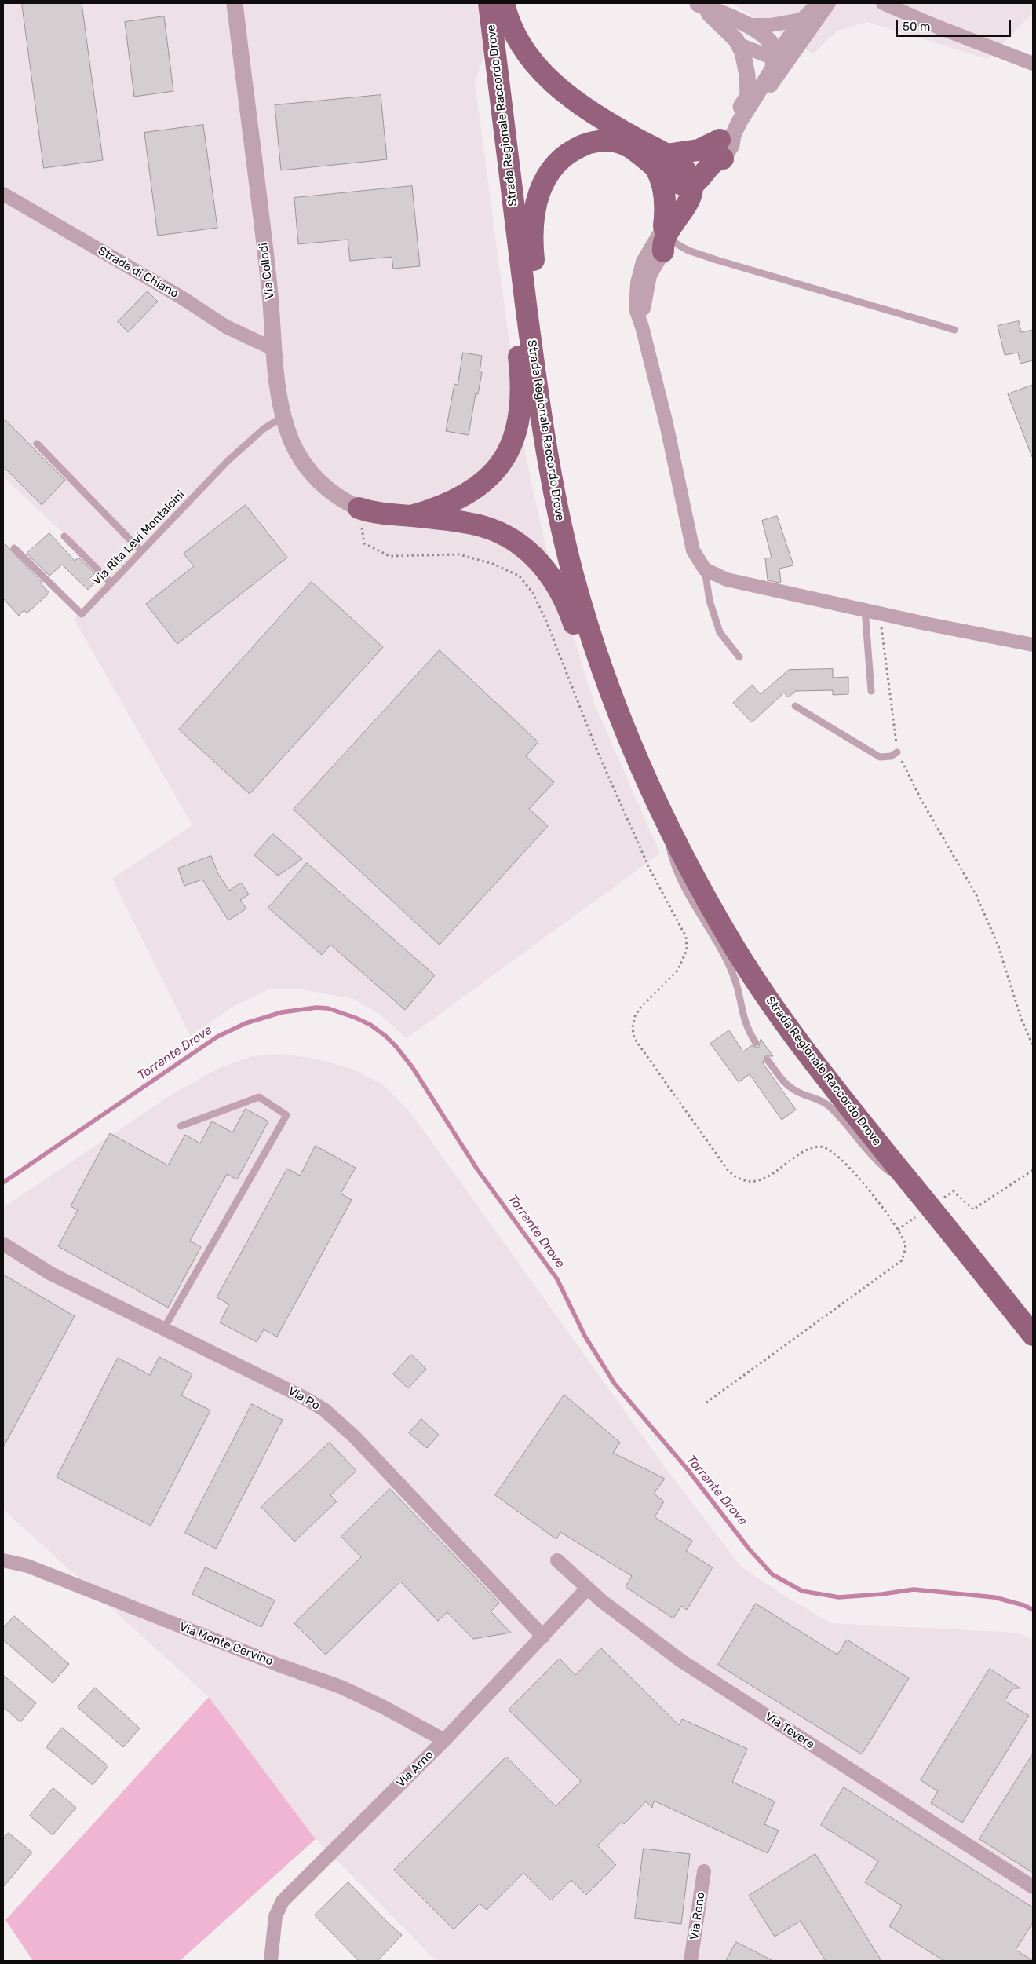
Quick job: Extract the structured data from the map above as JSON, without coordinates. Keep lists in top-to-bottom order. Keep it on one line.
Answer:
{"streets":{"main road":["Strada Regionale Raccordo Drove"],"street":["Via Collodi","Strada di Chiano","Via Po","Via Monte Cervino","Via Tevere","Via Arno","Via Reno"],"lane":["Via Rita Levi Montalcini"]},"crossings":[["Via Collodi","Strada di Chiano"],["Via Collodi","Via Rita Levi Montalcini"],["Via Po","Via Arno"],["Via Monte Cervino","Via Arno"],["Via Tevere","Via Arno"]],"water":["Torrente Drove"],"scale_bar":"50 m"}
